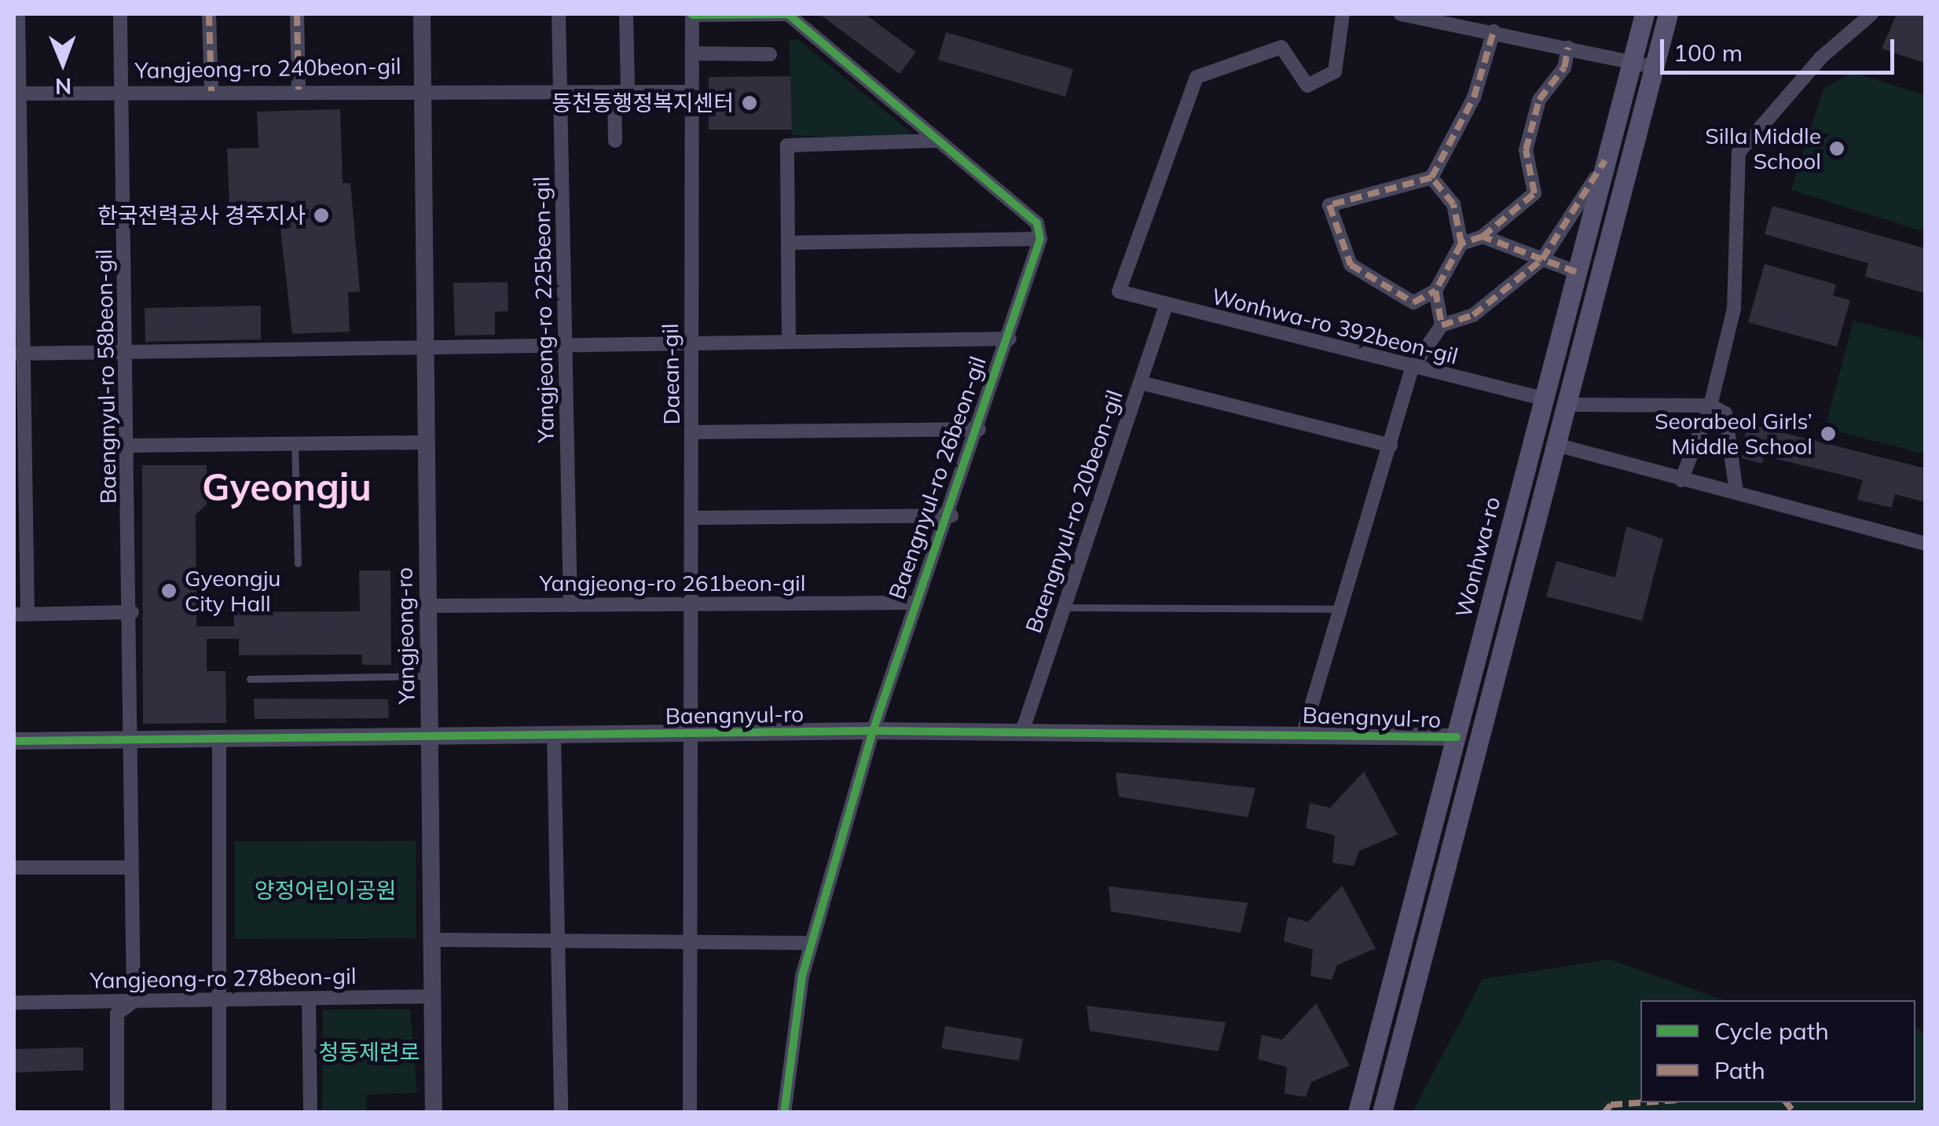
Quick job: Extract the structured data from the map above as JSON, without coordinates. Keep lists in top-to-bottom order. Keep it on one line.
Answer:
{"streets":{"main road":["Wonhwa-ro"],"street":["Yangjeong-ro 240beon-gil","Yangjeong-ro 225beon-gil","Wonhwa-ro 392beon-gil","Daean-gil","Baengnyul-ro 58beon-gil","Baengnyul-ro 26beon-gil","Baengnyul-ro 20beon-gil","Yangjeong-ro 261beon-gil","Yangjeong-ro","Baengnyul-ro","Yangjeong-ro 278beon-gil"]},"crossings":[["Yangjeong-ro 240beon-gil","Baengnyul-ro 58beon-gil"],["Yangjeong-ro 240beon-gil","Yangjeong-ro"],["Yangjeong-ro 225beon-gil","Yangjeong-ro 261beon-gil"],["Wonhwa-ro 392beon-gil","Baengnyul-ro 20beon-gil"],["Wonhwa-ro 392beon-gil","Wonhwa-ro"],["Daean-gil","Yangjeong-ro 261beon-gil"],["Daean-gil","Baengnyul-ro"],["Baengnyul-ro 58beon-gil","Baengnyul-ro"],["Baengnyul-ro 58beon-gil","Yangjeong-ro 278beon-gil"],["Baengnyul-ro 26beon-gil","Yangjeong-ro 261beon-gil"],["Baengnyul-ro 26beon-gil","Baengnyul-ro"],["Baengnyul-ro 20beon-gil","Baengnyul-ro"],["Wonhwa-ro","Baengnyul-ro"],["Yangjeong-ro 261beon-gil","Yangjeong-ro"],["Yangjeong-ro","Baengnyul-ro"],["Yangjeong-ro","Yangjeong-ro 278beon-gil"]],"districts":["Gyeongju"],"parks":["양정어린이공원","청동제련로"],"places":["동천동행정복지센터","Silla Middle School","한국전력공사 경주지사","Seorabeol Girls’ Middle School","Gyeongju City Hall"],"legend":["Cycle path","Path"],"scale_bar":"100 m","north":"bottom"}
